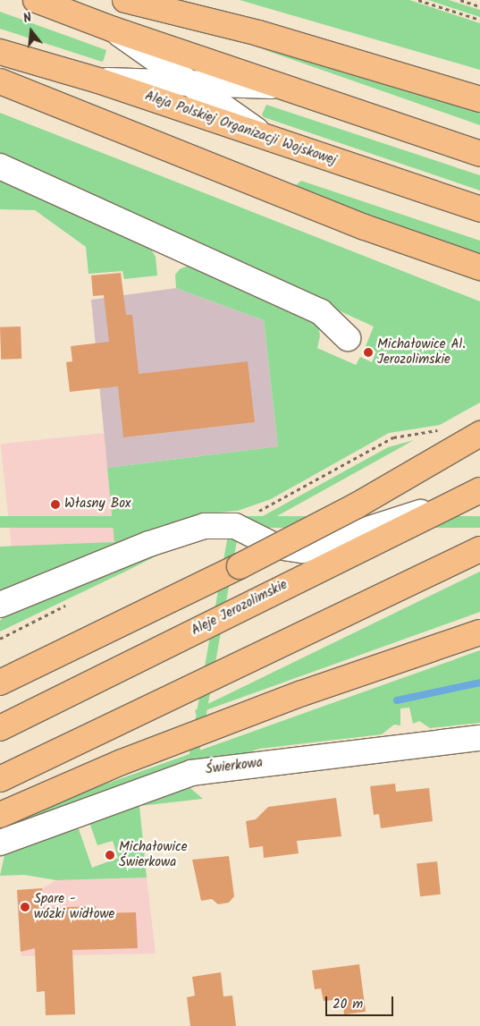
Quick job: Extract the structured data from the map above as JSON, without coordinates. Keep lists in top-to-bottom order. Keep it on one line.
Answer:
{"streets":{"main road":["Aleja Polskiej Organizacji Wojskowej","Aleje Jerozolimskie"],"street":["Świerkowa"]},"places":["Michałowice Al. Jerozolimskie","Własny Box","Michałowice Świerkowa","Spare - wózki widłowe"],"scale_bar":"20 m","north":"top"}
